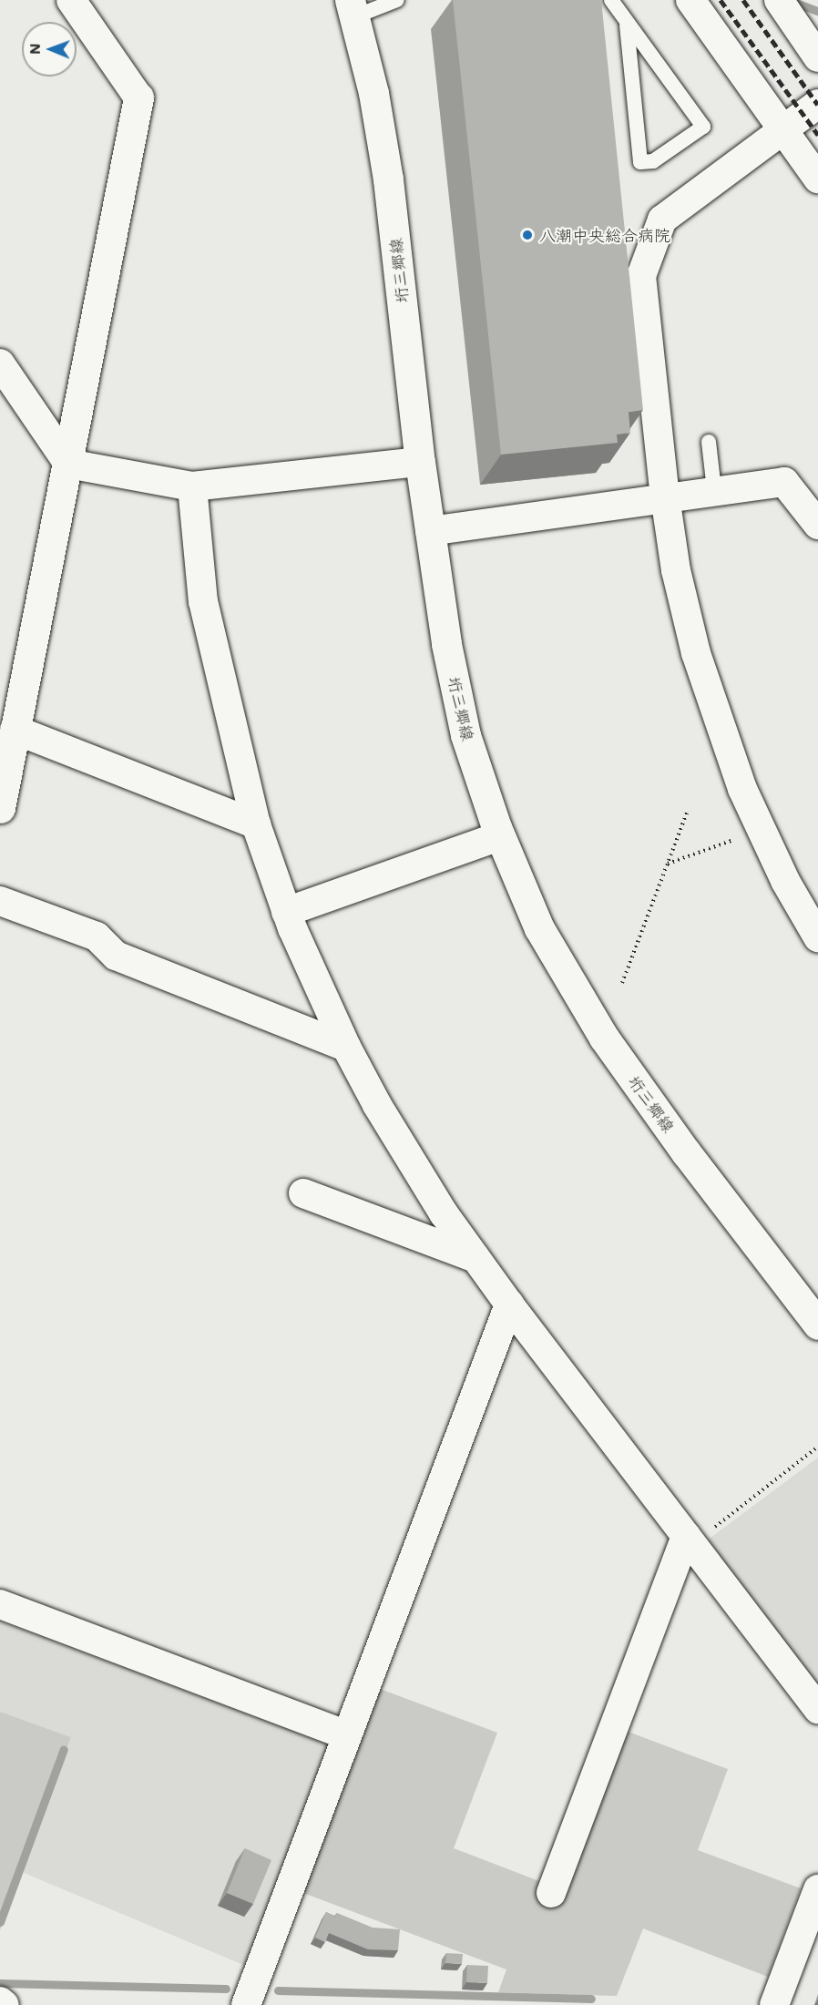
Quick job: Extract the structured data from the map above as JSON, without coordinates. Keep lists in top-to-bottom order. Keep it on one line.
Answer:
{"streets":{"street":["垳三郷線"]},"places":["八潮中央総合病院"],"north":"left"}
